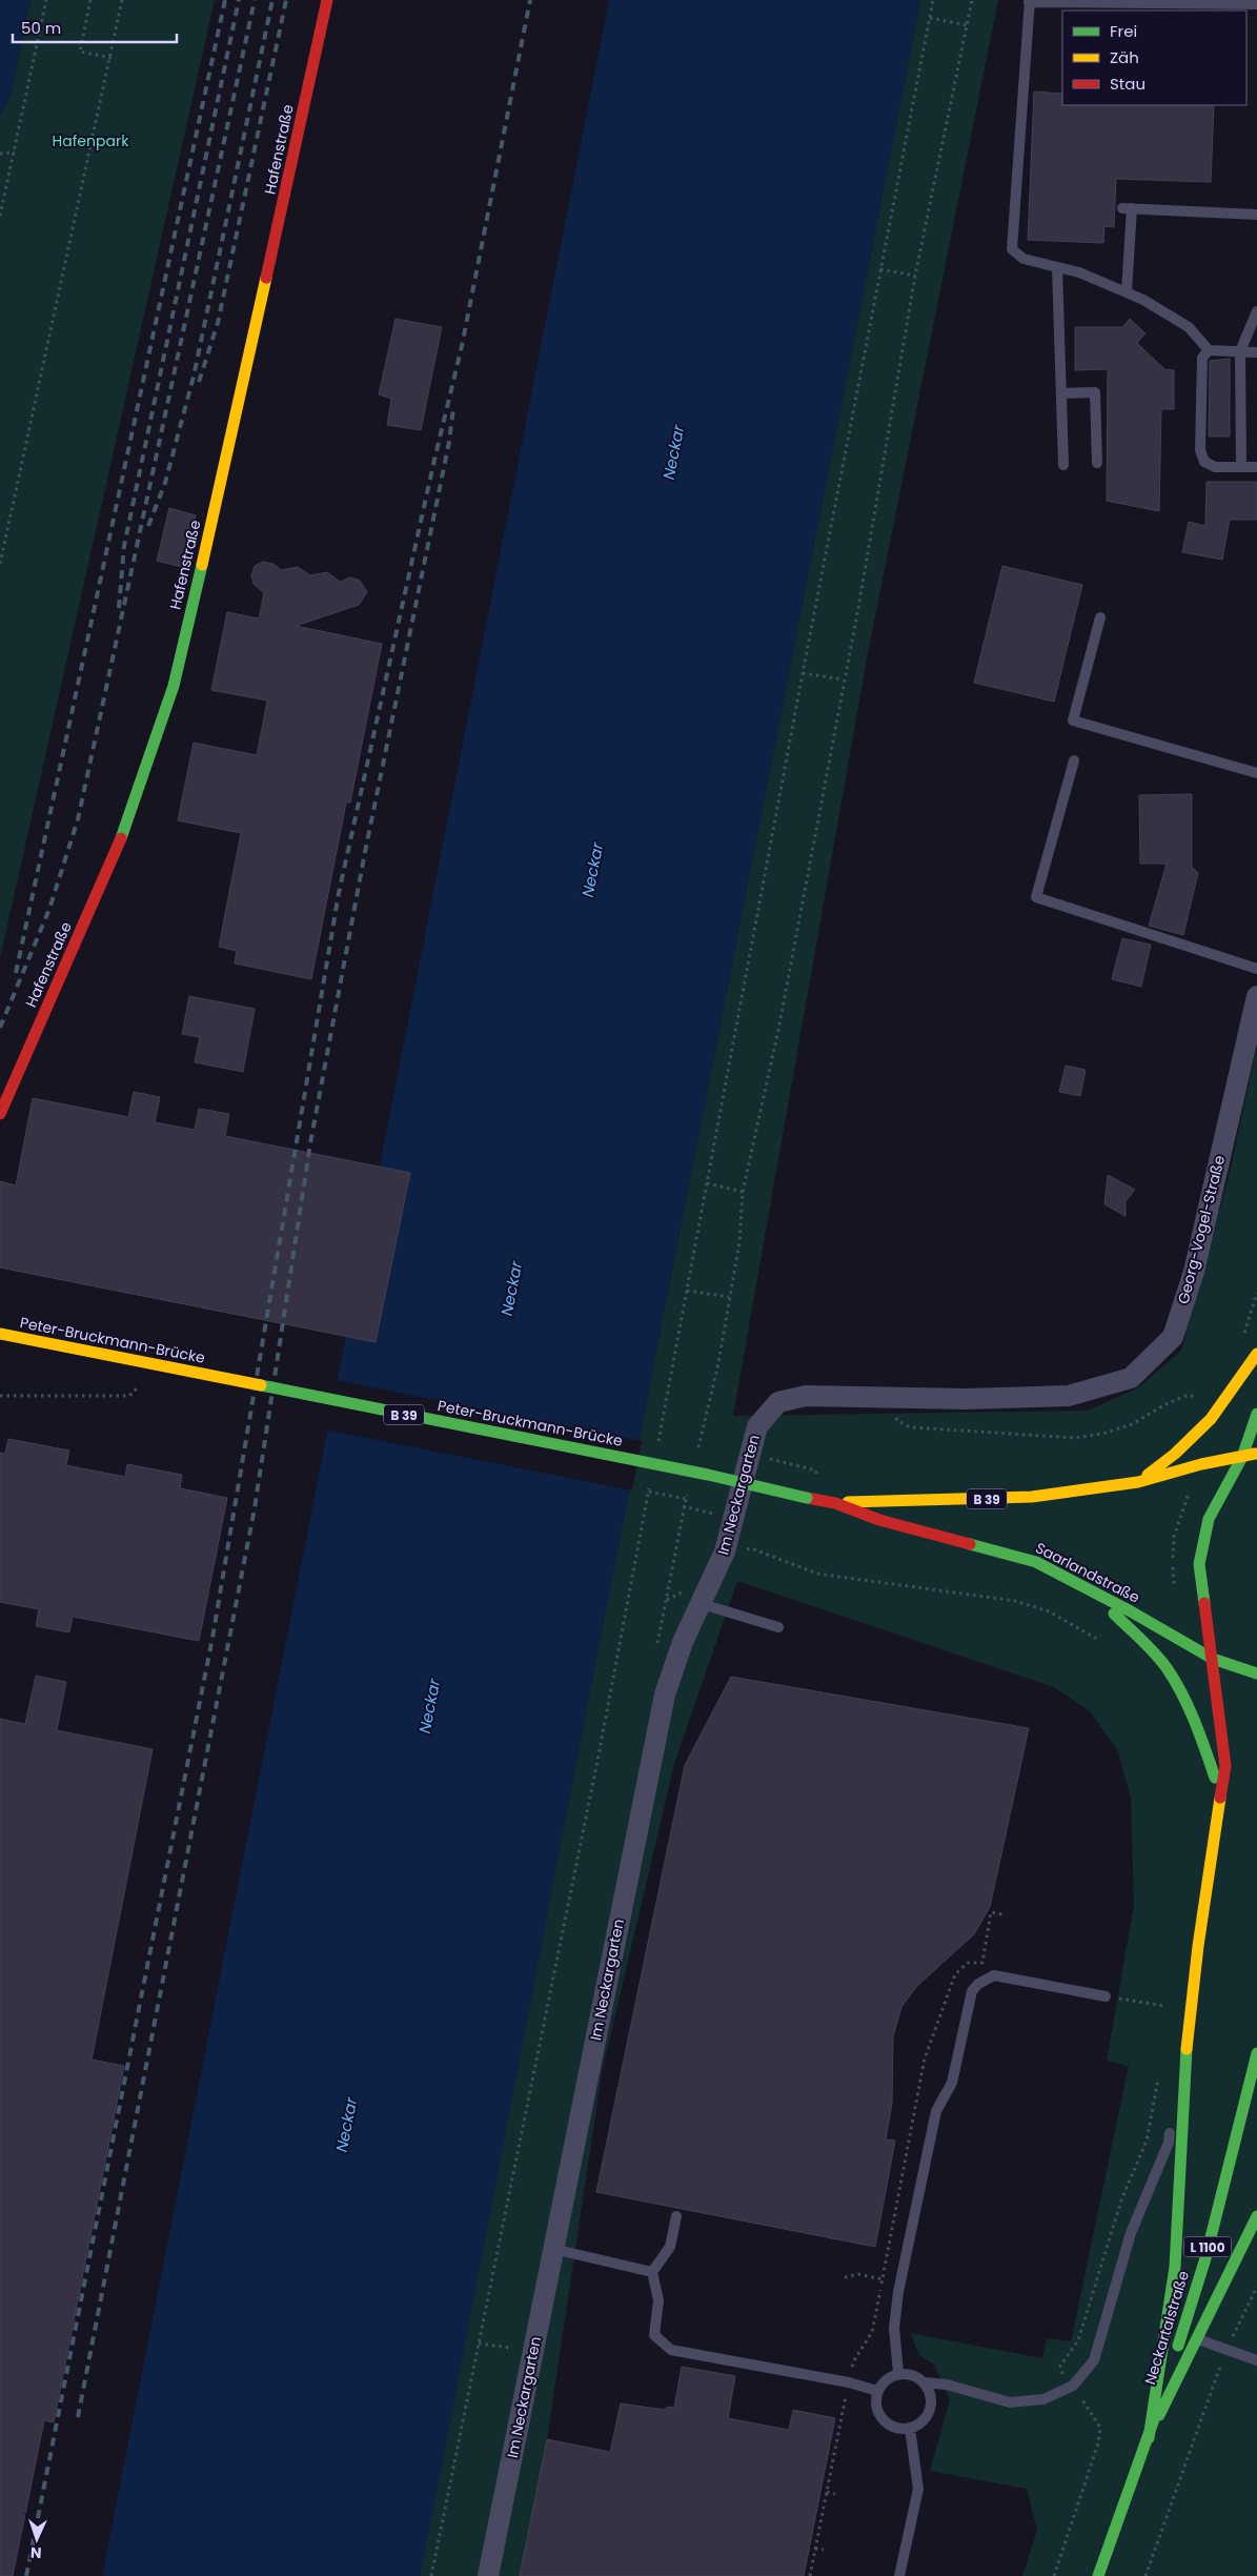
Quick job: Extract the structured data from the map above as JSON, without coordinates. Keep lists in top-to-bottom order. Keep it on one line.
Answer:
{"streets":{"main road":["Hafenstraße","Peter-Bruckmann-Brücke","B 39","Saarlandstraße","L 1100","Neckartalstraße"],"street":["Georg-Vogel-Straße","Im Neckargarten"]},"crossings":[["Georg-Vogel-Straße","Im Neckargarten"],["Peter-Bruckmann-Brücke","Saarlandstraße"]],"water":["Neckar"],"parks":["Hafenpark"],"legend":["Frei","Zäh","Stau"],"scale_bar":"50 m","north":"bottom"}
